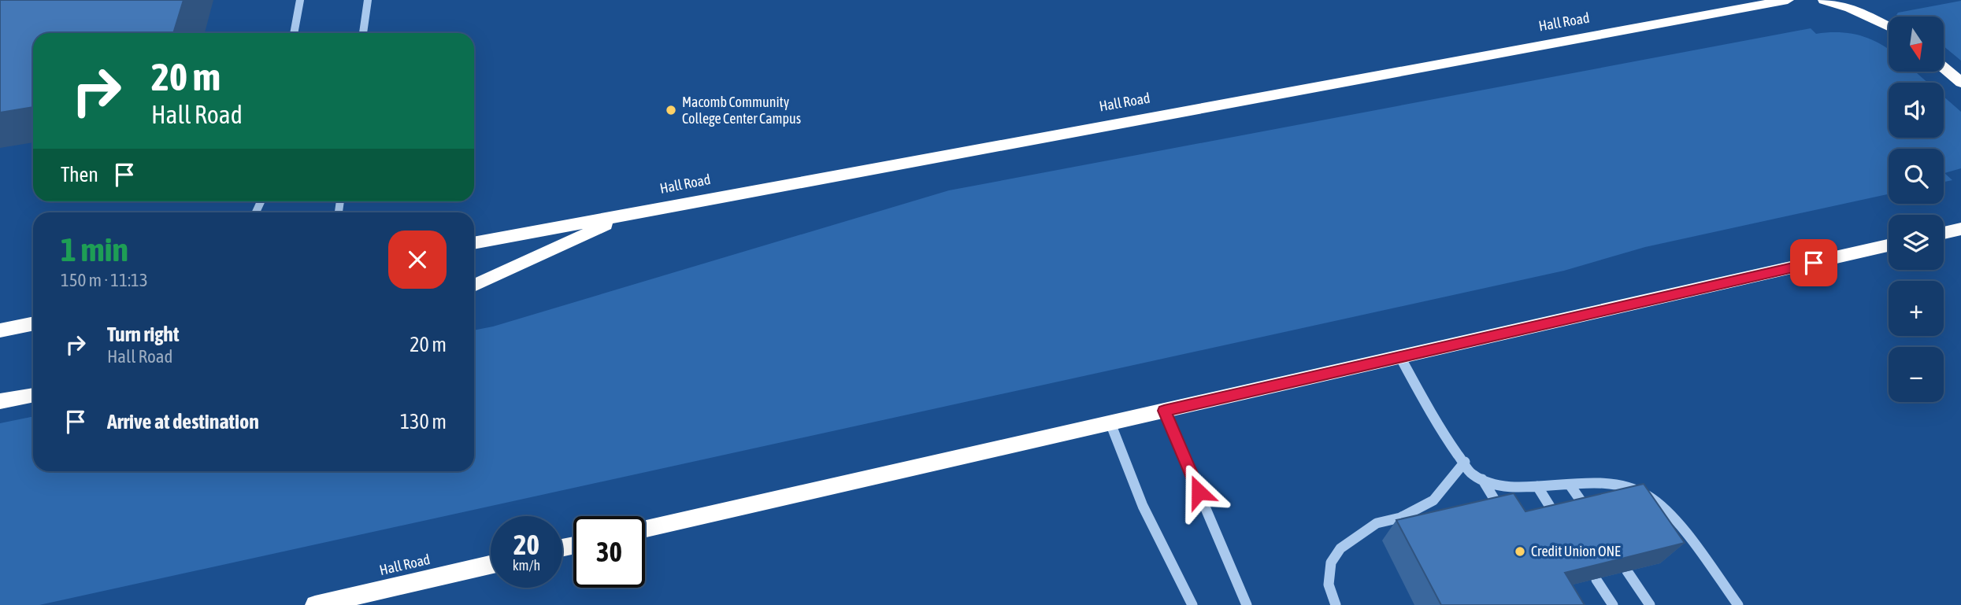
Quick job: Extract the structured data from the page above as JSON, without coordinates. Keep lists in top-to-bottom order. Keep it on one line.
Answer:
{"streets":{"highway":["Hall Road"]},"places":["Macomb Community College Center Campus","Credit Union ONE"],"north":"bottom","page":{"map_buttons":["+","−"],"turn":["20 m","Hall Road"],"then":"Then","heading":["1 min","150 m · 11:13"],"list":[{"name":"Turn right","note":"Hall Road","value":"20 m"},{"name":"Arrive at destination","value":"130 m"}],"speed":"20 km/h","limit":"30"}}
